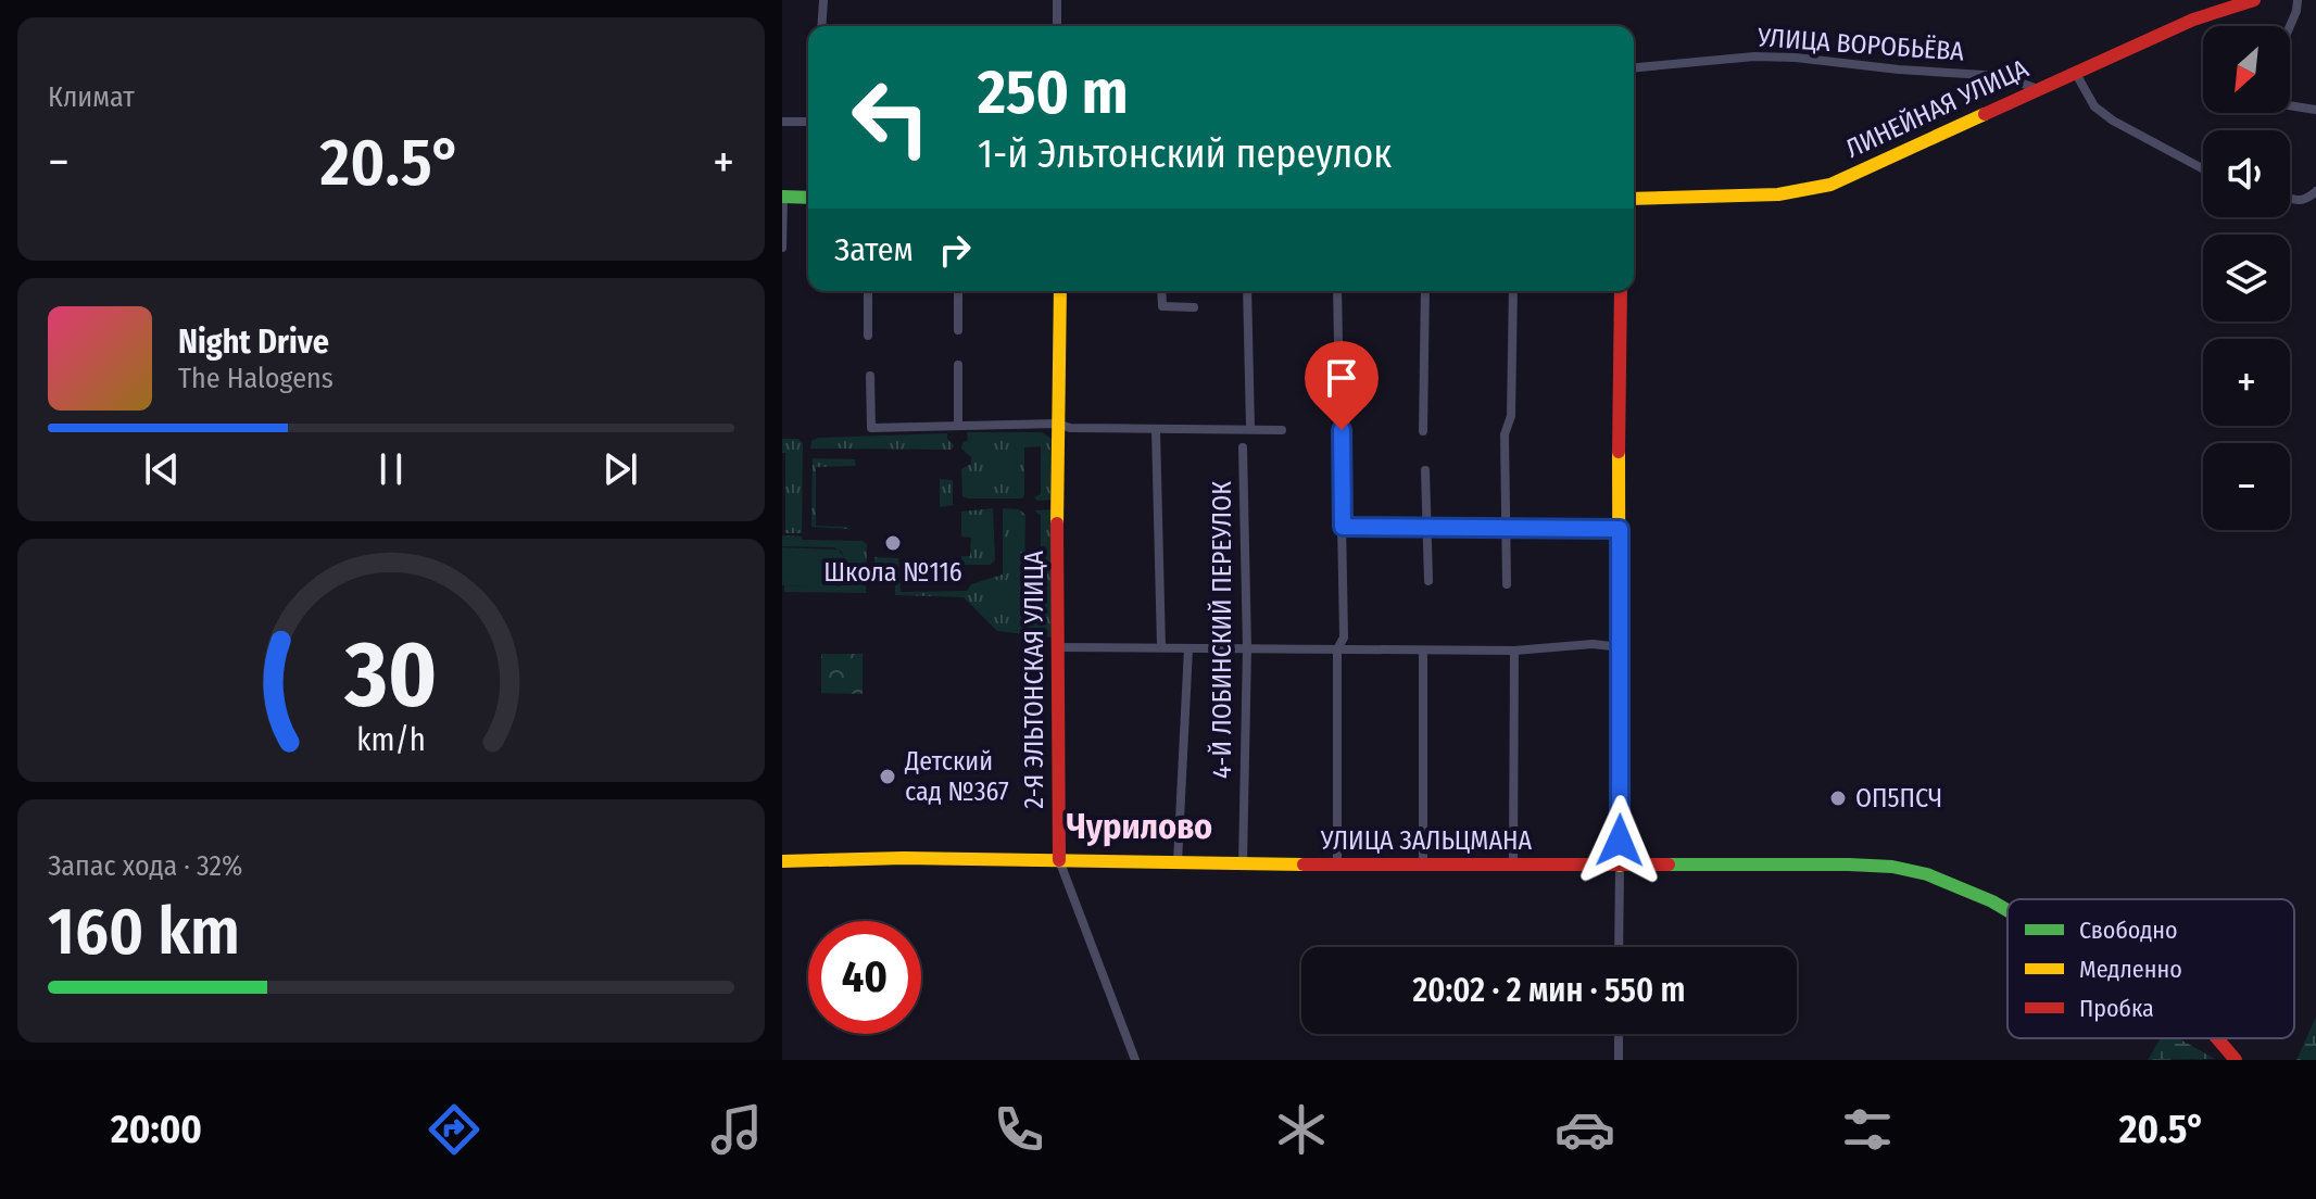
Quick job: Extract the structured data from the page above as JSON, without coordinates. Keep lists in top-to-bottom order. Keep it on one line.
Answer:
{"streets":{"street":["УЛИЦА ВОРОБЬЁВА","ЛИНЕЙНАЯ УЛИЦА","4-Й ЛОБИНСКИЙ ПЕРЕУЛОК","2-Я ЭЛЬТОНСКАЯ УЛИЦА","УЛИЦА ЗАЛЬЦМАНА"]},"crossings":[["УЛИЦА ВОРОБЬЁВА","ЛИНЕЙНАЯ УЛИЦА"],["4-Й ЛОБИНСКИЙ ПЕРЕУЛОК","УЛИЦА ЗАЛЬЦМАНА"],["2-Я ЭЛЬТОНСКАЯ УЛИЦА","УЛИЦА ЗАЛЬЦМАНА"]],"districts":["Чурилово"],"places":["Школа №116","Детский сад №367","ОП5ПСЧ"],"legend":["Свободно","Медленно","Пробка"],"north":"bottom left","page":{"tile":["Климат",["Запас хода · 32%","160 km"]],"map_buttons":["+","−"],"turn":["250 m","1-й Эльтонский переулок"],"heat":["−","20.5°","+"],"then":"Затем","song":["Night Drive","The Halogens"],"limit":"40","trip":"20:02 · 2 мин · 550 m","tabs":["20:00","20.5°"],"gauge":["30","km/h"]}}
